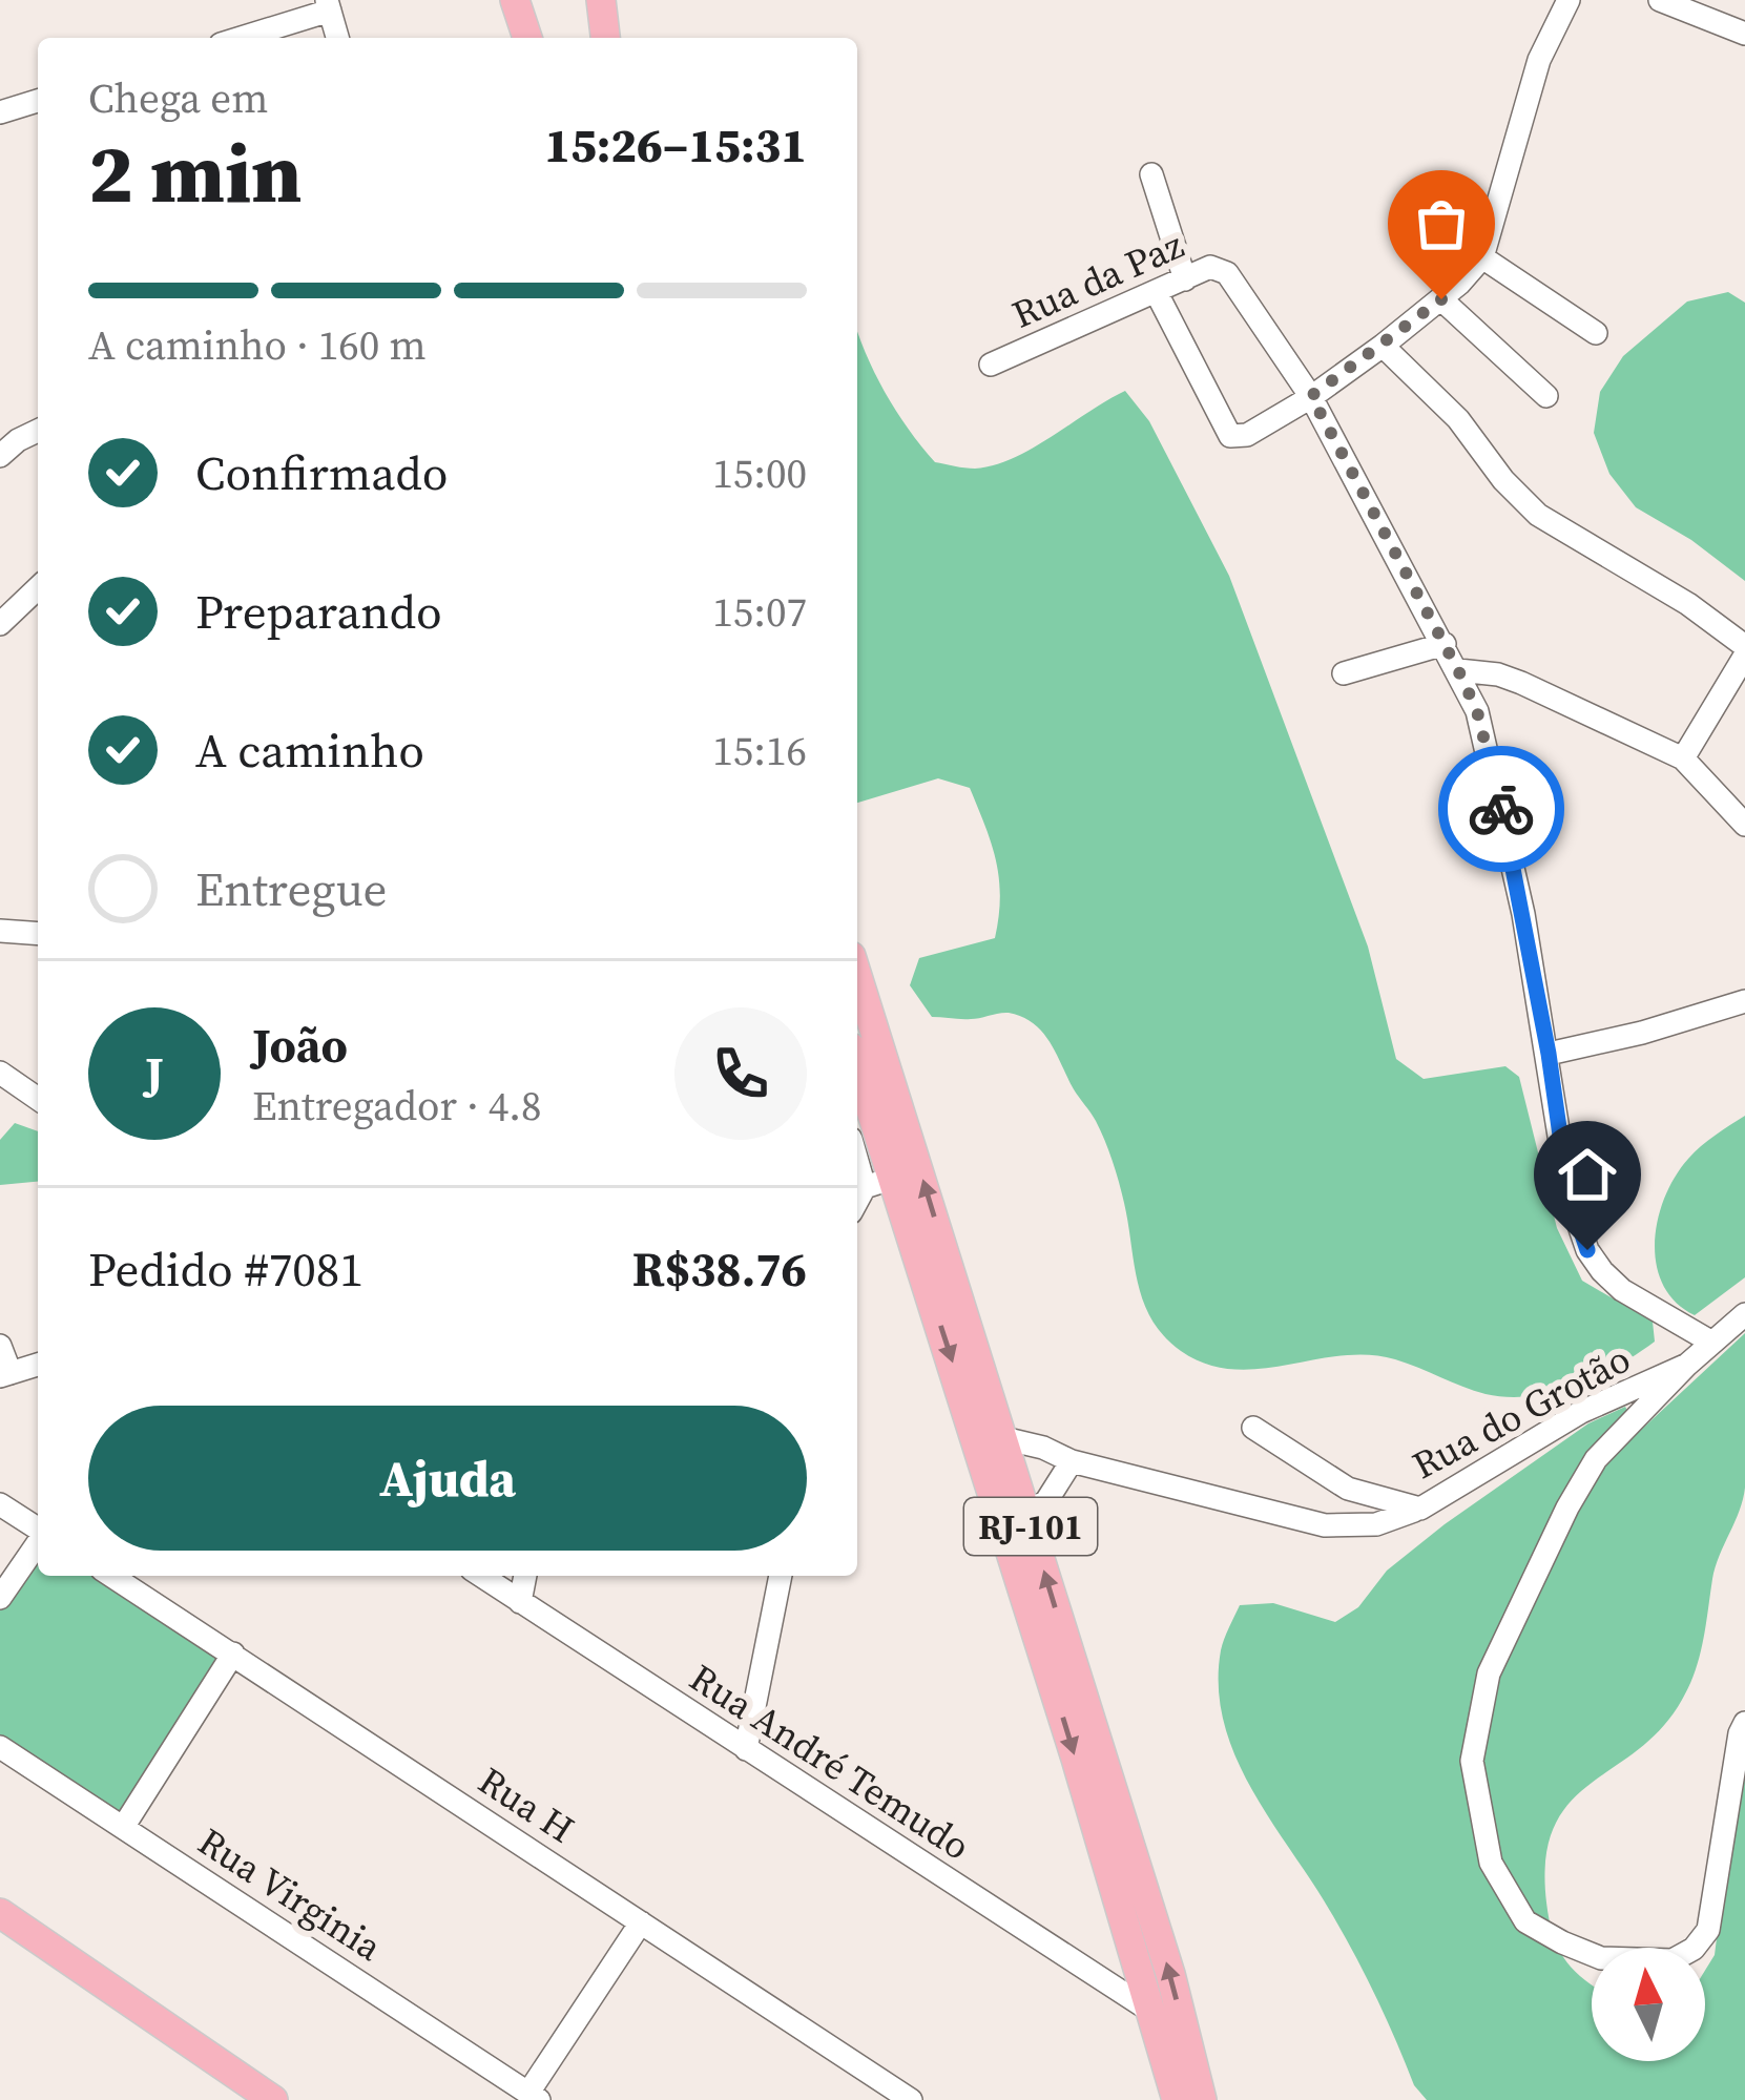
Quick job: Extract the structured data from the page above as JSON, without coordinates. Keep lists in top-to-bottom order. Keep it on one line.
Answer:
{"streets":{"main road":["RJ-101"],"street":["Rua da Paz","Rua do Grotão","Rua André Temudo","Rua H","Rua Virginia"]},"crossings":[["Rua da Paz","Rua do Grotão"],["RJ-101","Rua André Temudo"]],"north":"top","page":{"heading":["2 min","Chega em","15:26–15:31"],"panel":["João","Entregador · 4.8","Pedido #7081","R$38.76"],"bar":"A caminho · 160 m","list":[["Confirmado","15:00"],["Preparando","15:07"],["A caminho","15:16"],"Entregue"],"round":"J","buttons":"Ajuda"}}
